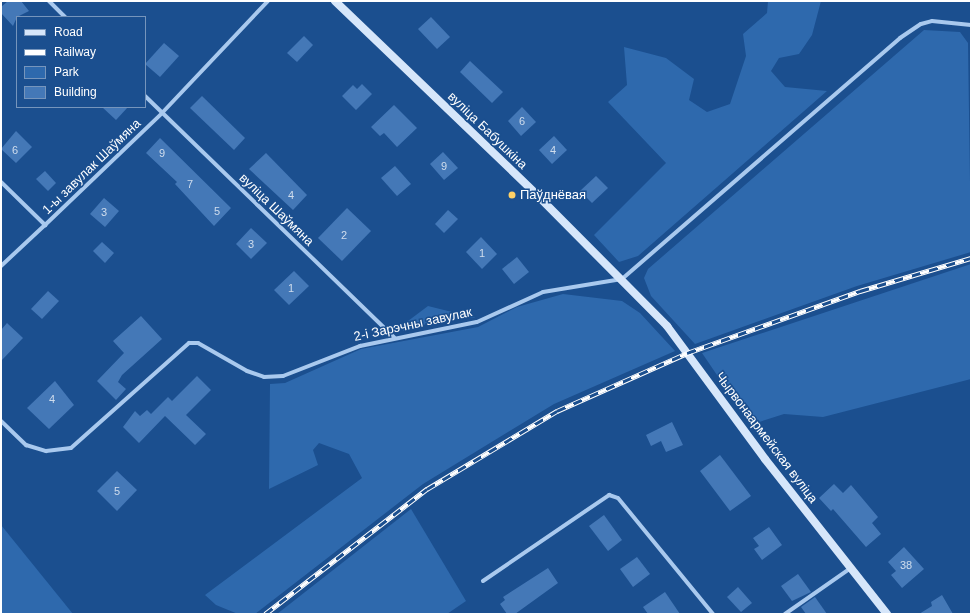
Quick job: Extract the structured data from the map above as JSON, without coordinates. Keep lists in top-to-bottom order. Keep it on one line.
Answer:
{"streets":{"street":["вуліца Бабушкіна","1-ы завулак Шаўмяна","вуліца Шаўмяна","2-і Зарэчны завулак","Чырвонаармейская вуліца"]},"crossings":[["вуліца Бабушкіна","2-і Зарэчны завулак"],["вуліца Бабушкіна","Чырвонаармейская вуліца"],["1-ы завулак Шаўмяна","вуліца Шаўмяна"],["вуліца Шаўмяна","2-і Зарэчны завулак"],["2-і Зарэчны завулак","Чырвонаармейская вуліца"]],"places":["Паўднёвая"],"house_numbers":["6","6","4","9","9","7","4","5","3","2","3","1","1","4","5","38"],"legend":["Road","Railway","Park","Building"]}
